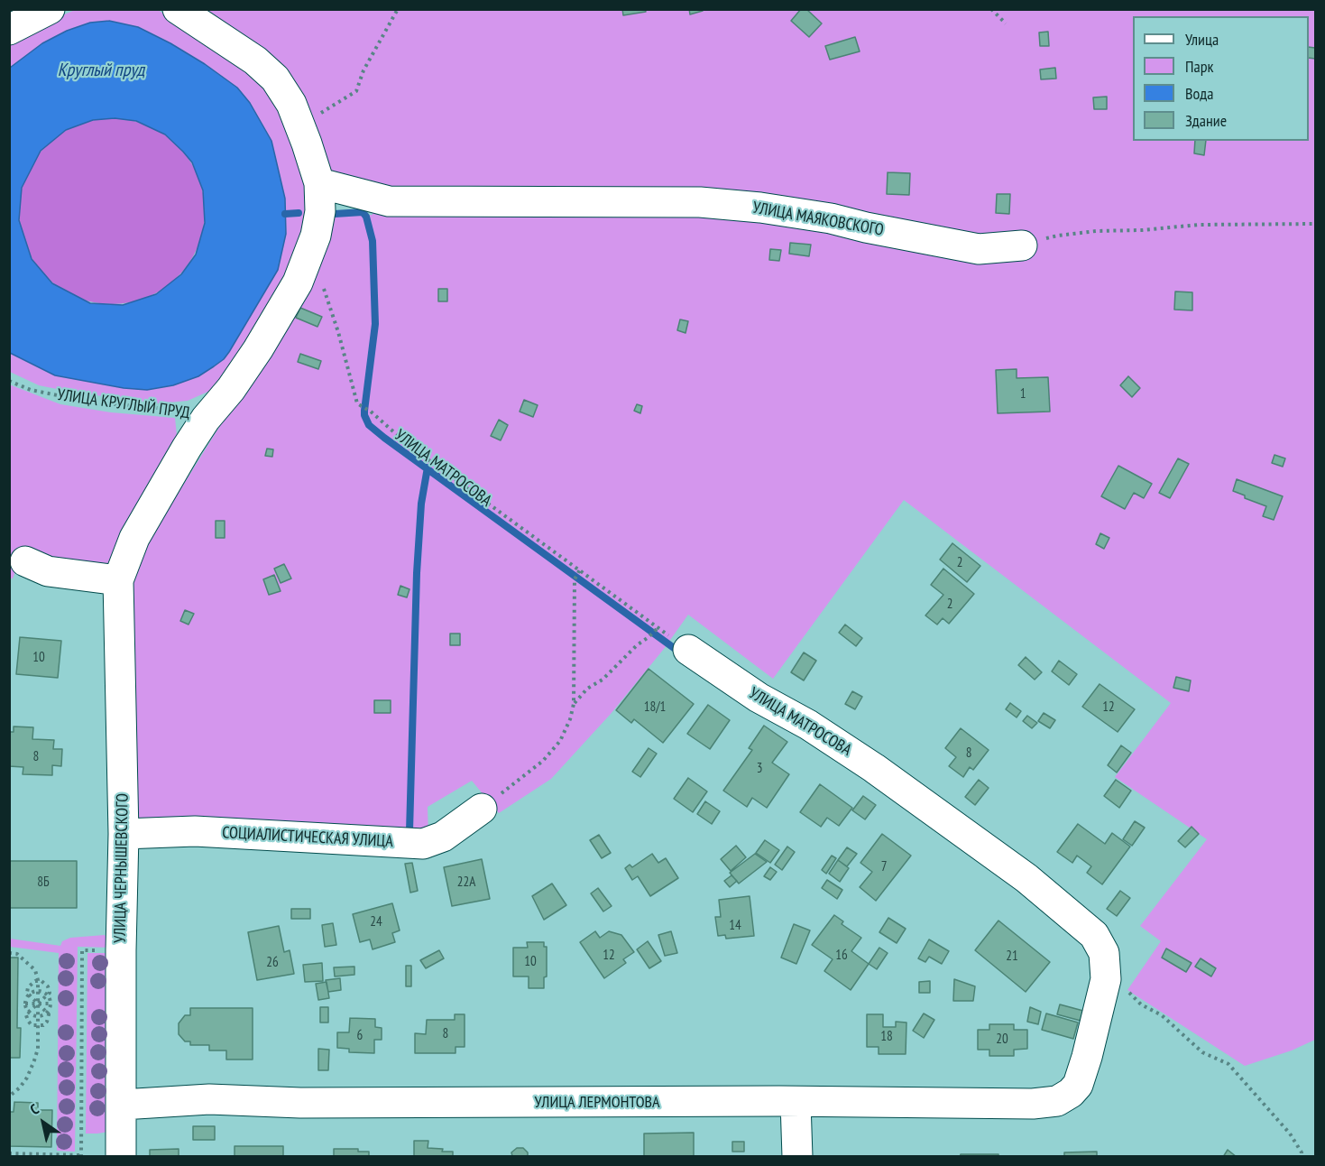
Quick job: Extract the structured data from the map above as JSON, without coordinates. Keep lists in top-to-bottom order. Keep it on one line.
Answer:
{"streets":{"street":["УЛИЦА МАЯКОВСКОГО","УЛИЦА КРУГЛЫЙ ПРУД","УЛИЦА МАТРОСОВА","СОЦИАЛИСТИЧЕСКАЯ УЛИЦА","УЛИЦА ЧЕРНЫШЕВСКОГО","УЛИЦА ЛЕРМОНТОВА"]},"crossings":[["УЛИЦА МАЯКОВСКОГО","УЛИЦА КРУГЛЫЙ ПРУД"],["УЛИЦА КРУГЛЫЙ ПРУД","УЛИЦА МАТРОСОВА"],["УЛИЦА КРУГЛЫЙ ПРУД","УЛИЦА ЧЕРНЫШЕВСКОГО"],["УЛИЦА МАТРОСОВА","УЛИЦА ЛЕРМОНТОВА"],["СОЦИАЛИСТИЧЕСКАЯ УЛИЦА","УЛИЦА ЧЕРНЫШЕВСКОГО"],["УЛИЦА ЧЕРНЫШЕВСКОГО","УЛИЦА ЛЕРМОНТОВА"]],"water":["Круглый пруд"],"house_numbers":["1","2","2","10","18/1","12","8","8","3","7","8Б","22А","24","14","12","16","21","10","26","8","6","18","20"],"legend":["Улица","Парк","Вода","Здание"],"north":"top left"}
